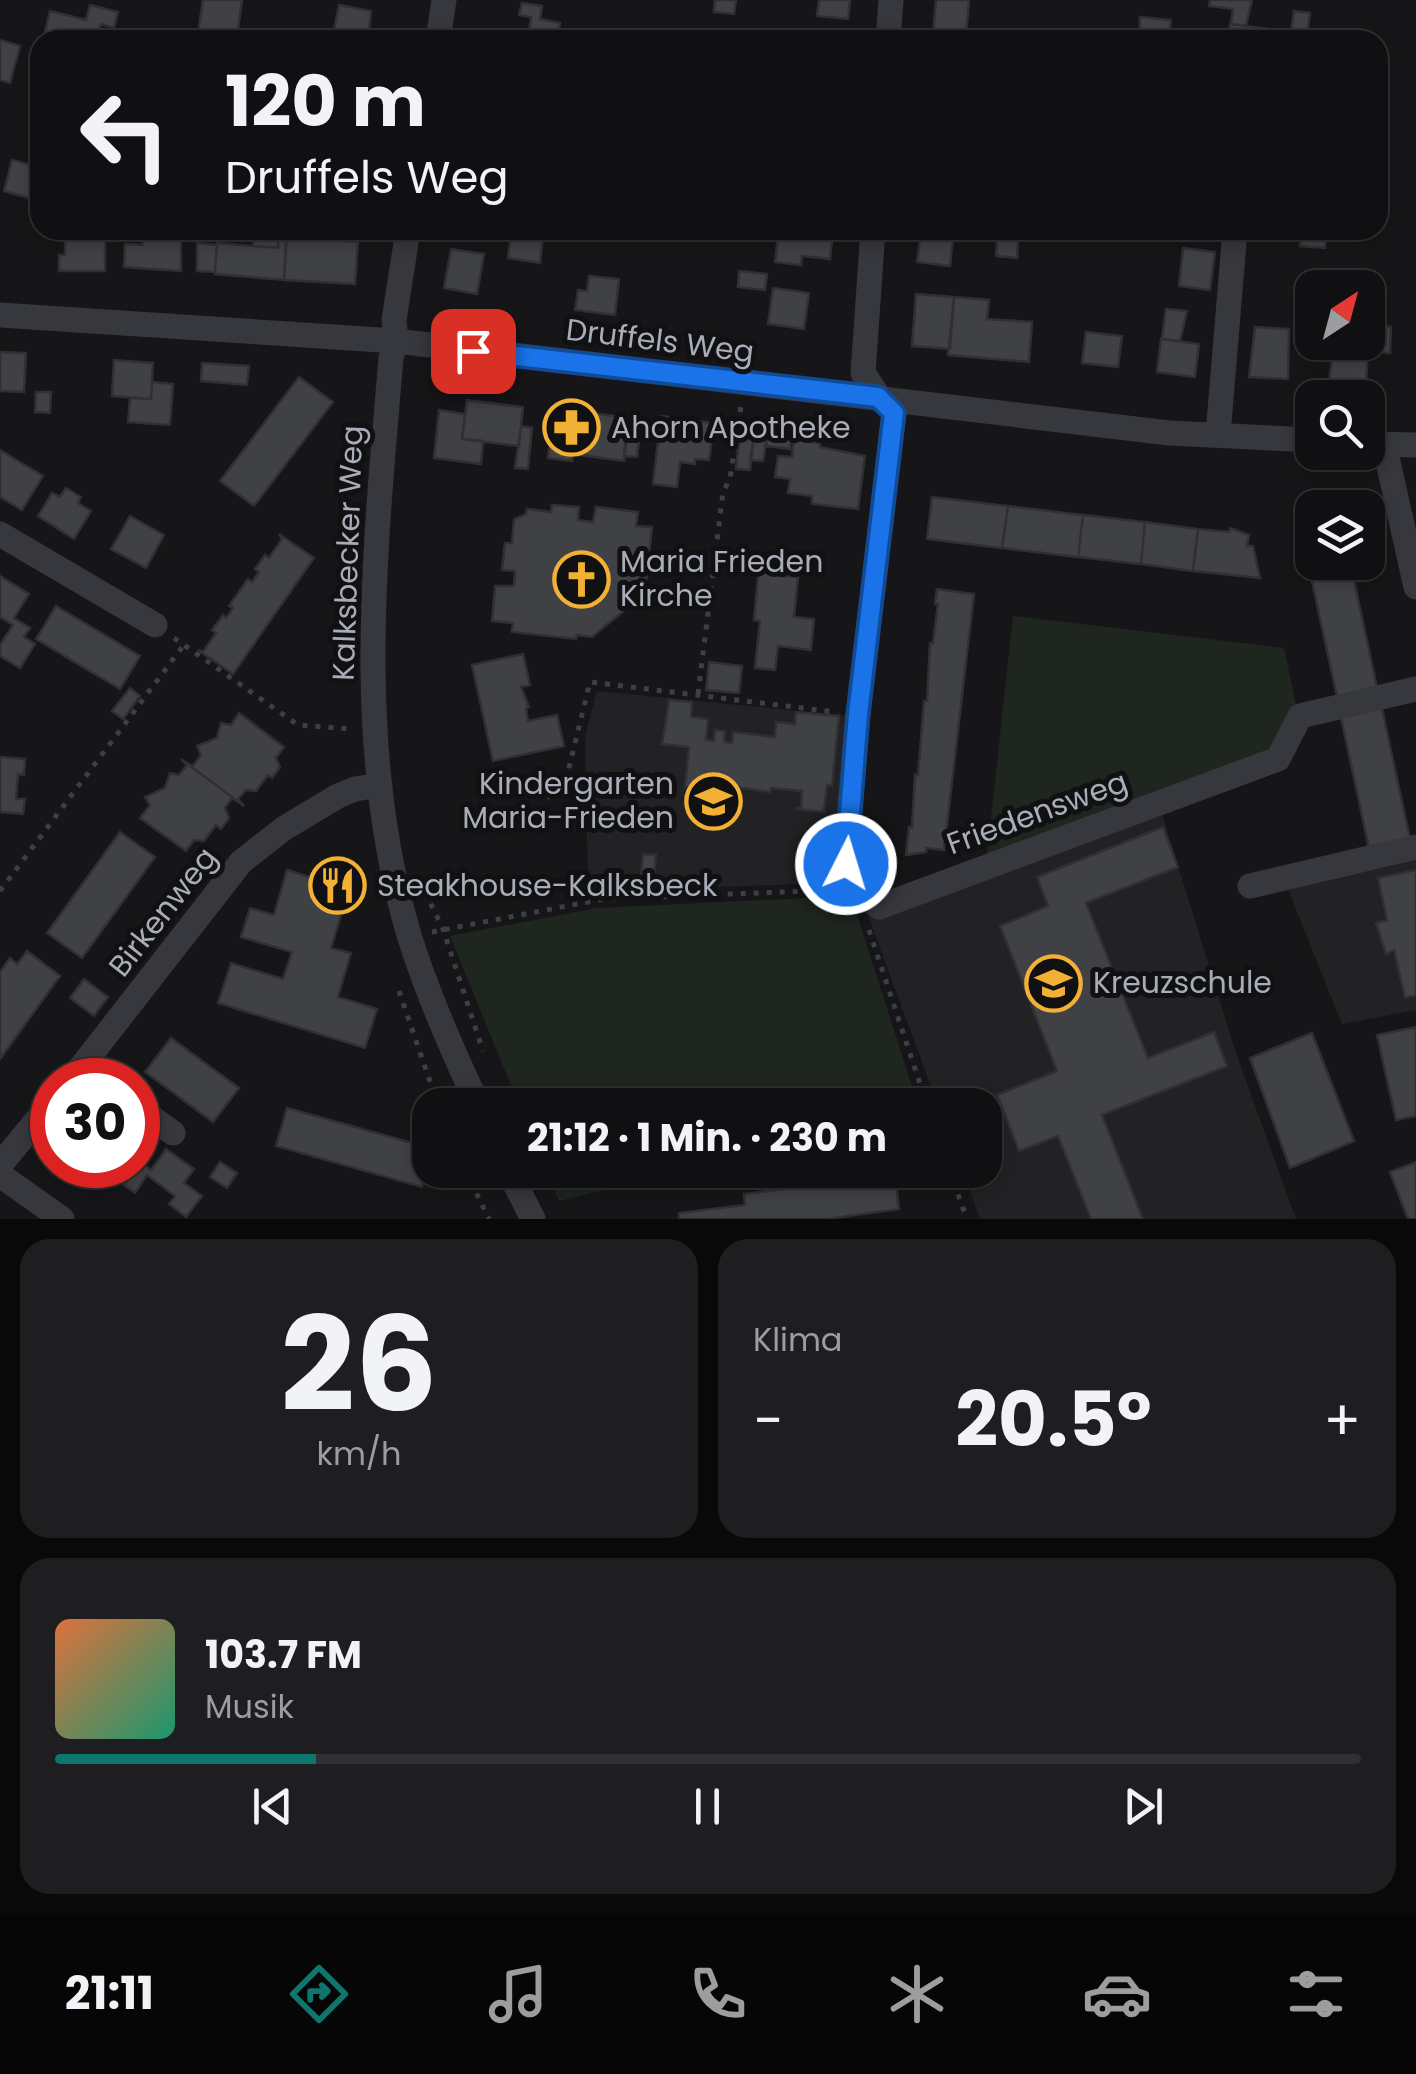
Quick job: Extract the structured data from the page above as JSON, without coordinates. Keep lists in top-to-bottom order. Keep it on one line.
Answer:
{"streets":{"street":["Druffels Weg","Kalksbecker Weg","Friedensweg","Birkenweg"]},"crossings":[["Druffels Weg","Kalksbecker Weg"],["Kalksbecker Weg","Birkenweg"]],"places":{"pharmacy":["Ahorn Apotheke"],"church":["Maria Frieden Kirche"],"school or university":["Kindergarten Maria-Frieden","Kreuzschule"],"restaurant":["Steakhouse-Kalksbeck"]},"north":"top right","page":{"turn":["120 m","Druffels Weg"],"limit":"30","trip":"21:12 · 1 Min. · 230 m","tile":[["26","km/h"],"Klima"],"heat":["−","20.5°","+"],"song":["103.7 FM","Musik"],"tabs":"21:11"}}
